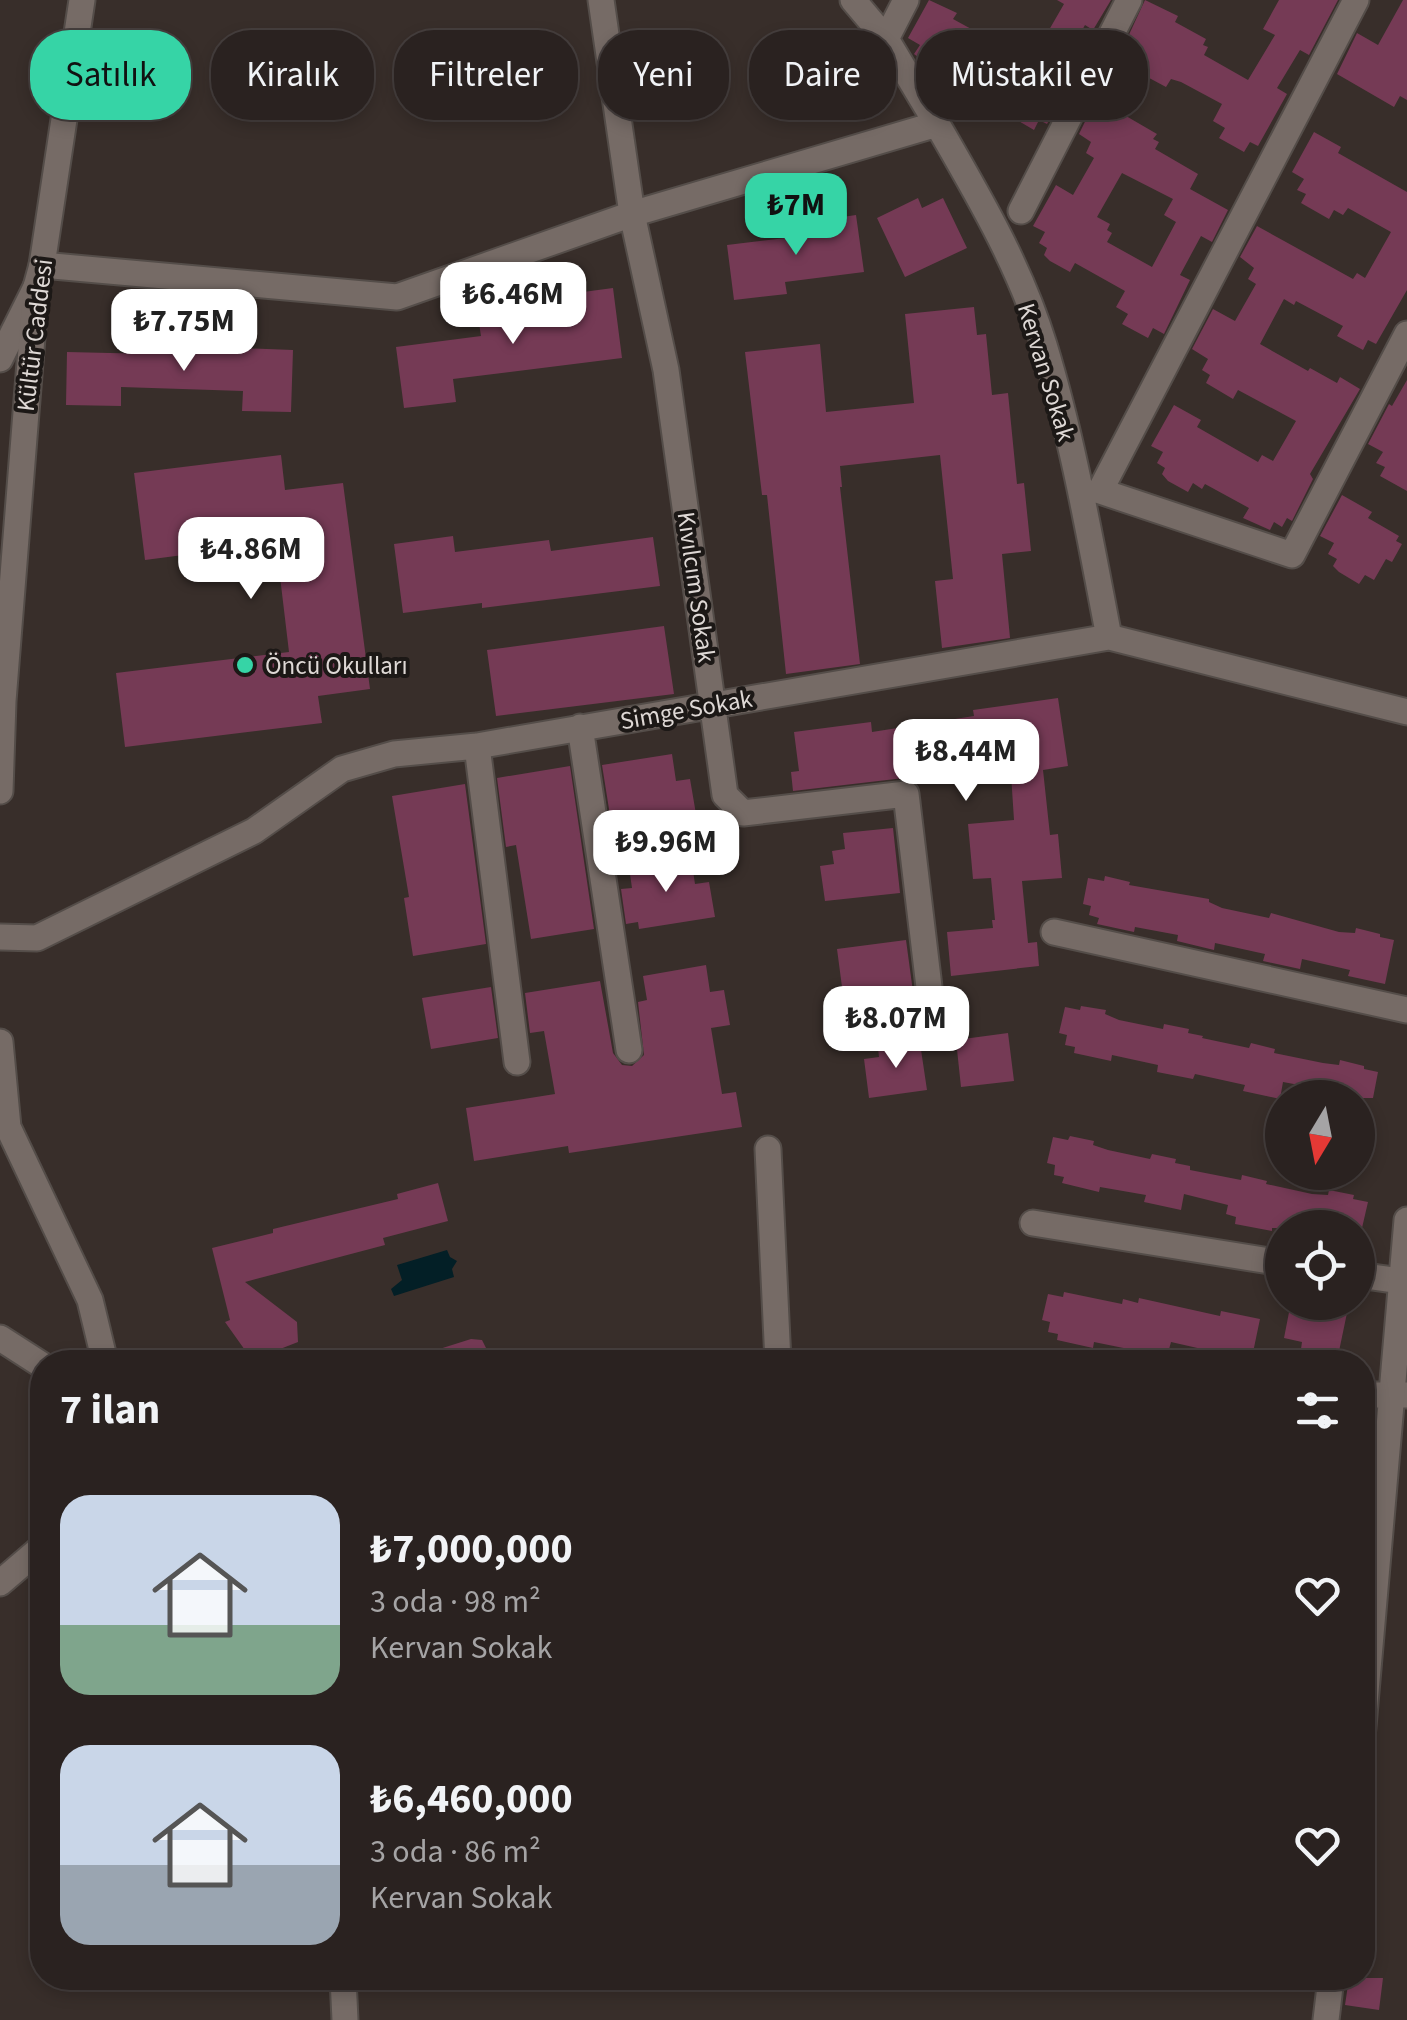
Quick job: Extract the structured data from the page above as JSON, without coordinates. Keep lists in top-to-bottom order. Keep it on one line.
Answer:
{"streets":{"street":["Kültür Caddesi","Kervan Sokak","Kıvılcım Sokak","Simge Sokak"]},"crossings":[["Kervan Sokak","Simge Sokak"],["Kıvılcım Sokak","Simge Sokak"]],"places":["Öncü Okulları"],"north":"bottom","page":{"chip":["Satılık","Kiralık","Filtreler","Yeni","Daire","Müstakil ev"],"price":["₺7M","₺6.46M","₺7.75M","₺4.86M","₺8.44M","₺9.96M","₺8.07M"],"heading":"7 ilan","list":[{"name":"₺7,000,000","note":"3 oda · 98 m² · Kervan Sokak"},{"name":"₺6,460,000","note":"3 oda · 86 m² · Kervan Sokak"}]}}
